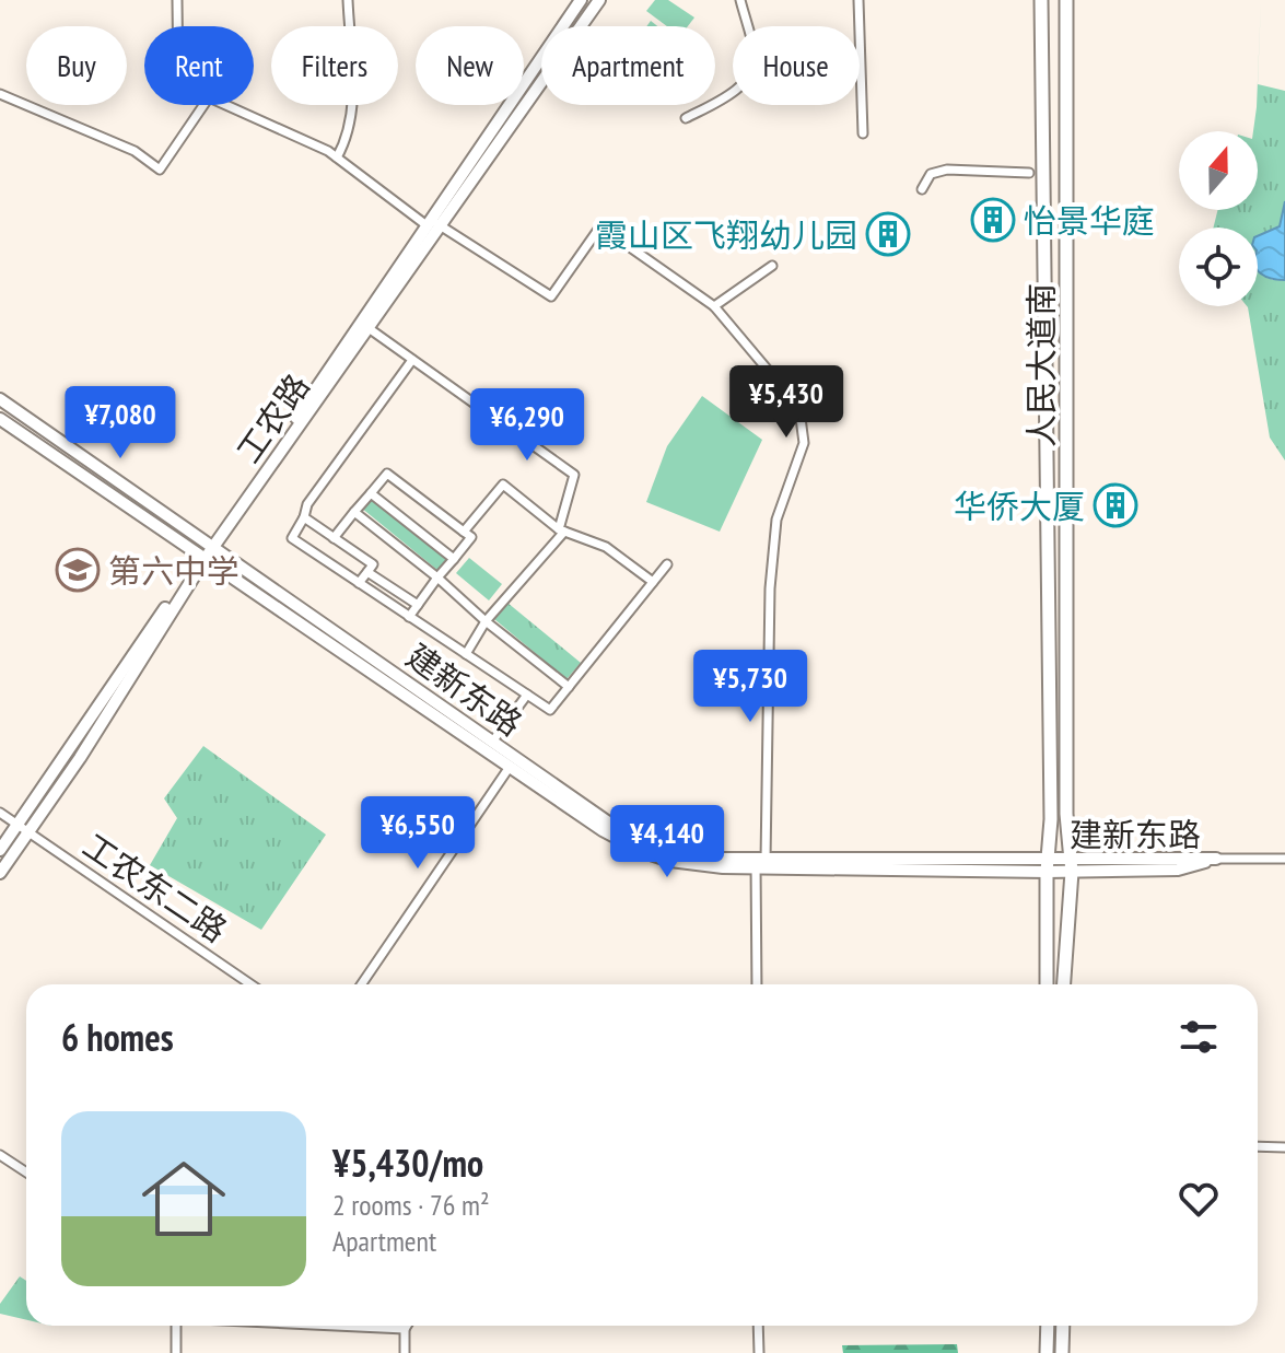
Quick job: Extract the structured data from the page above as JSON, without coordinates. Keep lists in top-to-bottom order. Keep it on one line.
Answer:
{"streets":{"main road":["人民大道南"],"street":["工农路","建新东路","工农东二路"]},"crossings":[["人民大道南","建新东路"],["工农路","建新东路"],["工农路","工农东二路"]],"places":{"building":["怡景华庭","霞山区飞翔幼儿园","华侨大厦"],"school or university":["第六中学"]},"north":"top","page":{"chip":["Buy","Rent","Filters","New","Apartment","House"],"price":["¥5,430","¥7,080","¥6,290","¥5,730","¥6,550","¥4,140"],"heading":"6 homes","list":[{"name":"¥5,430/mo","note":"2 rooms · 76 m² · Apartment"}]}}
